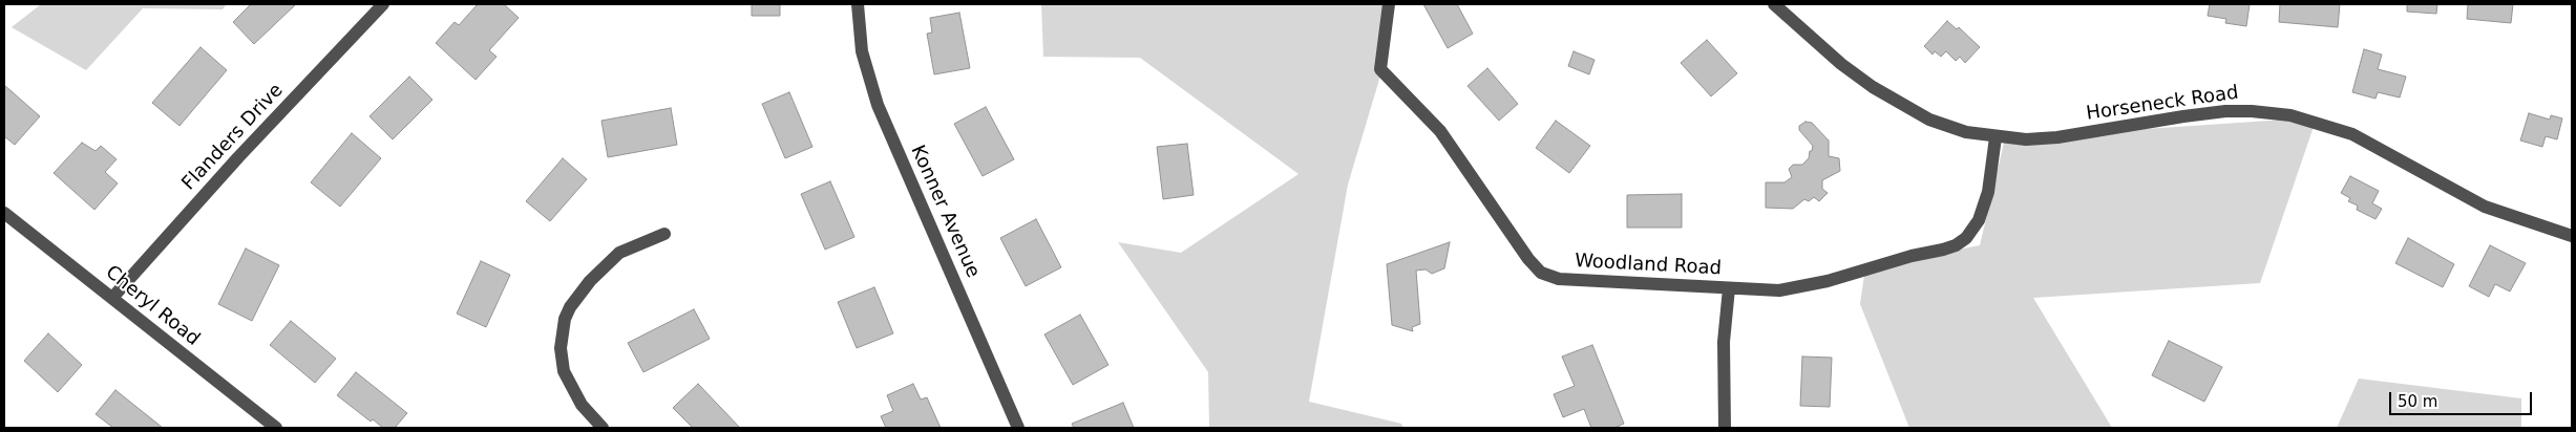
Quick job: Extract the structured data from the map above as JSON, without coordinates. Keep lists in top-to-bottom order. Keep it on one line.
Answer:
{"streets":{"street":["Horseneck Road","Flanders Drive","Konner Avenue","Woodland Road","Cheryl Road"]},"crossings":[["Horseneck Road","Woodland Road"],["Flanders Drive","Cheryl Road"]],"scale_bar":"50 m"}
